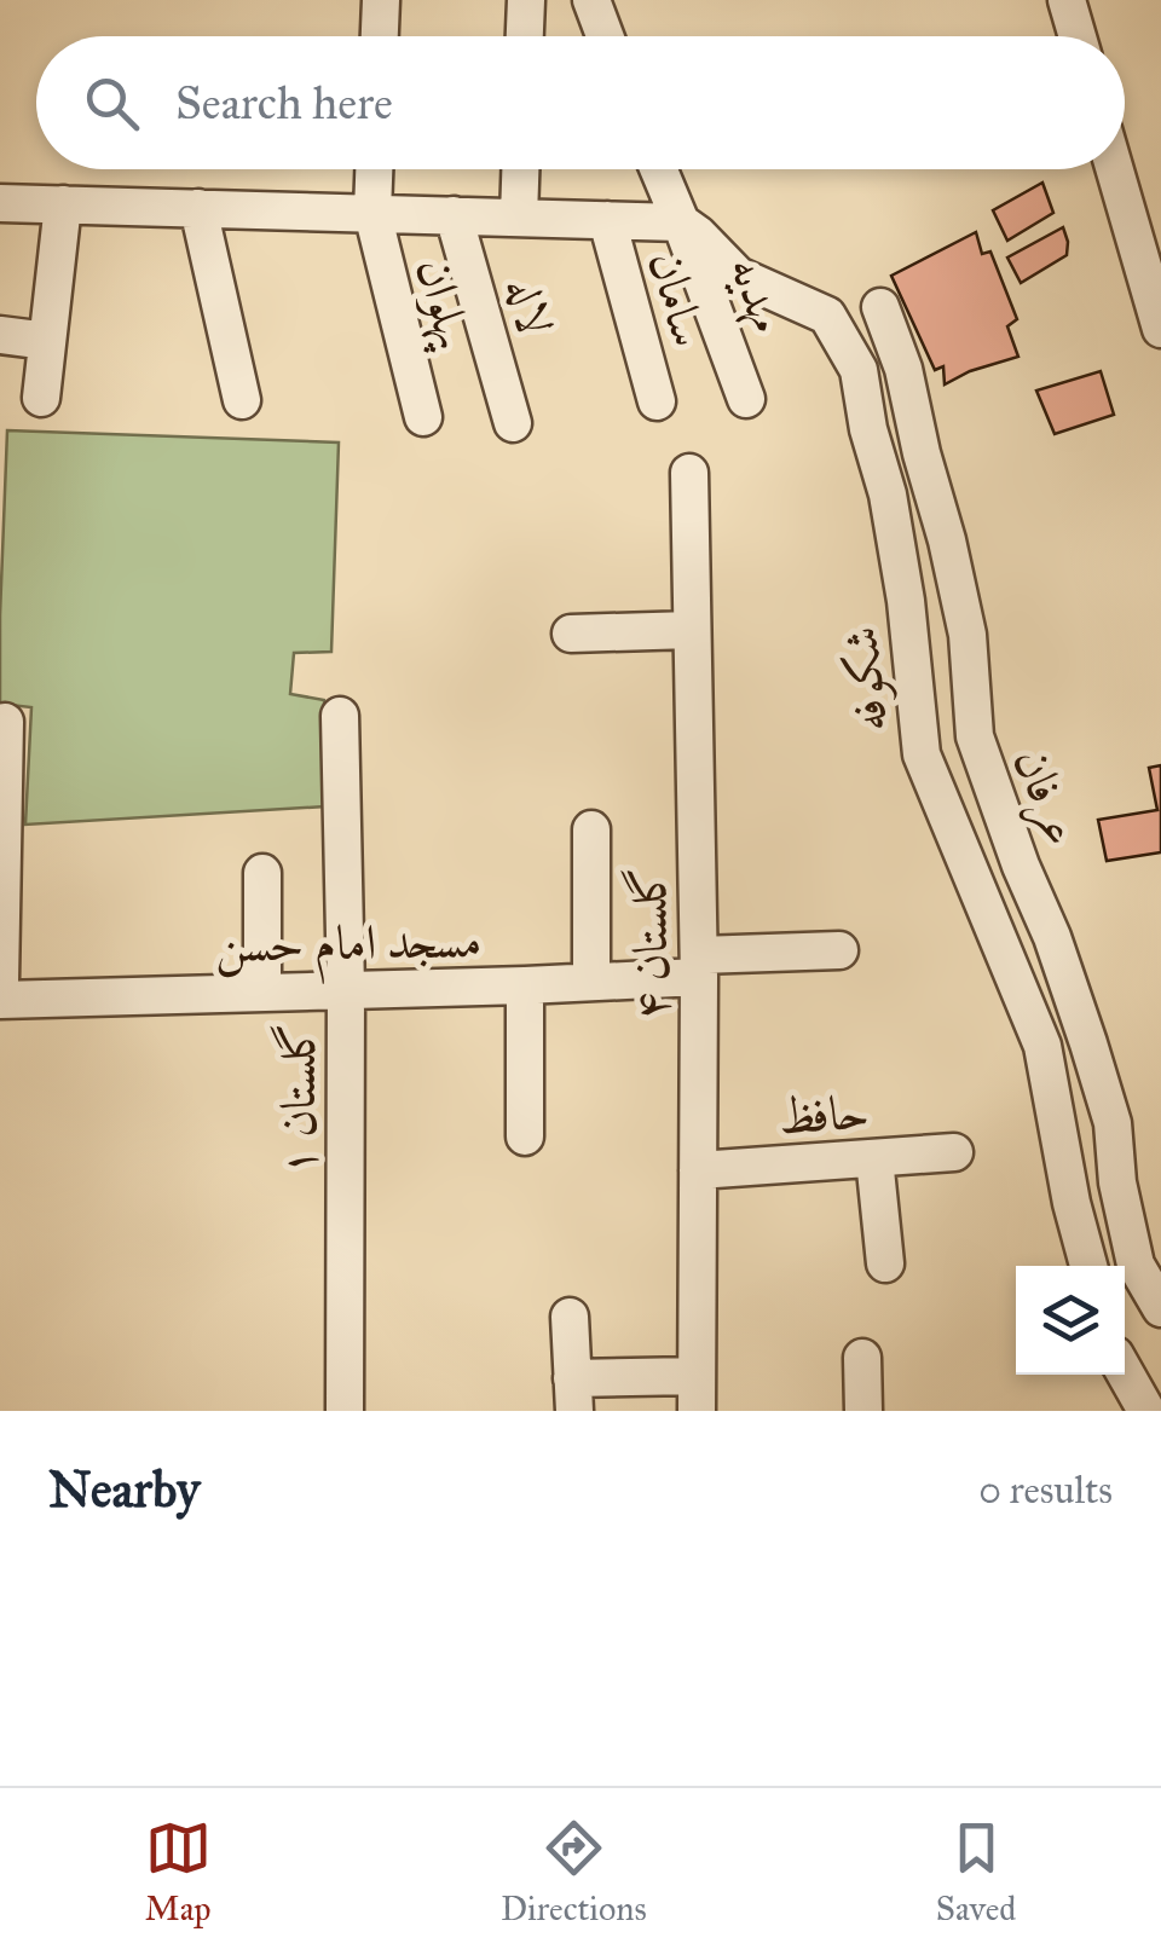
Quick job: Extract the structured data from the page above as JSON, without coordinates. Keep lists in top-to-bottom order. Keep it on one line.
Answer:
{"streets":{"street":["مهدیه","سامان","پهلوان","لاله","شکوفه","عرفان","مسجد امام حسن","گلستان ۴","گلستان ۱","حافظ"]},"crossings":[["مهدیه","شکوفه"],["مسجد امام حسن","گلستان ۴"],["مسجد امام حسن","گلستان ۱"],["گلستان ۴","حافظ"]],"page":{"search":"Search here","heading":["Nearby","0 results"],"nav":["Map","Directions","Saved"]}}
